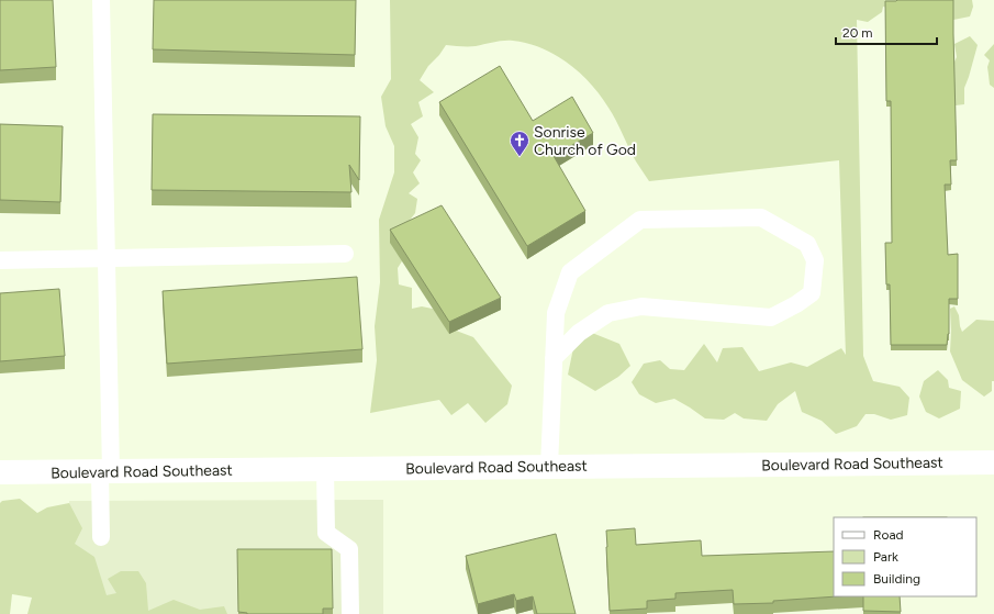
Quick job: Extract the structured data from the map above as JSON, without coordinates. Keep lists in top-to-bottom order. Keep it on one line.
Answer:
{"streets":{"street":["Boulevard Road Southeast"]},"places":{"church":["Sonrise Church of God"]},"legend":["Road","Park","Building"],"scale_bar":"20 m"}
